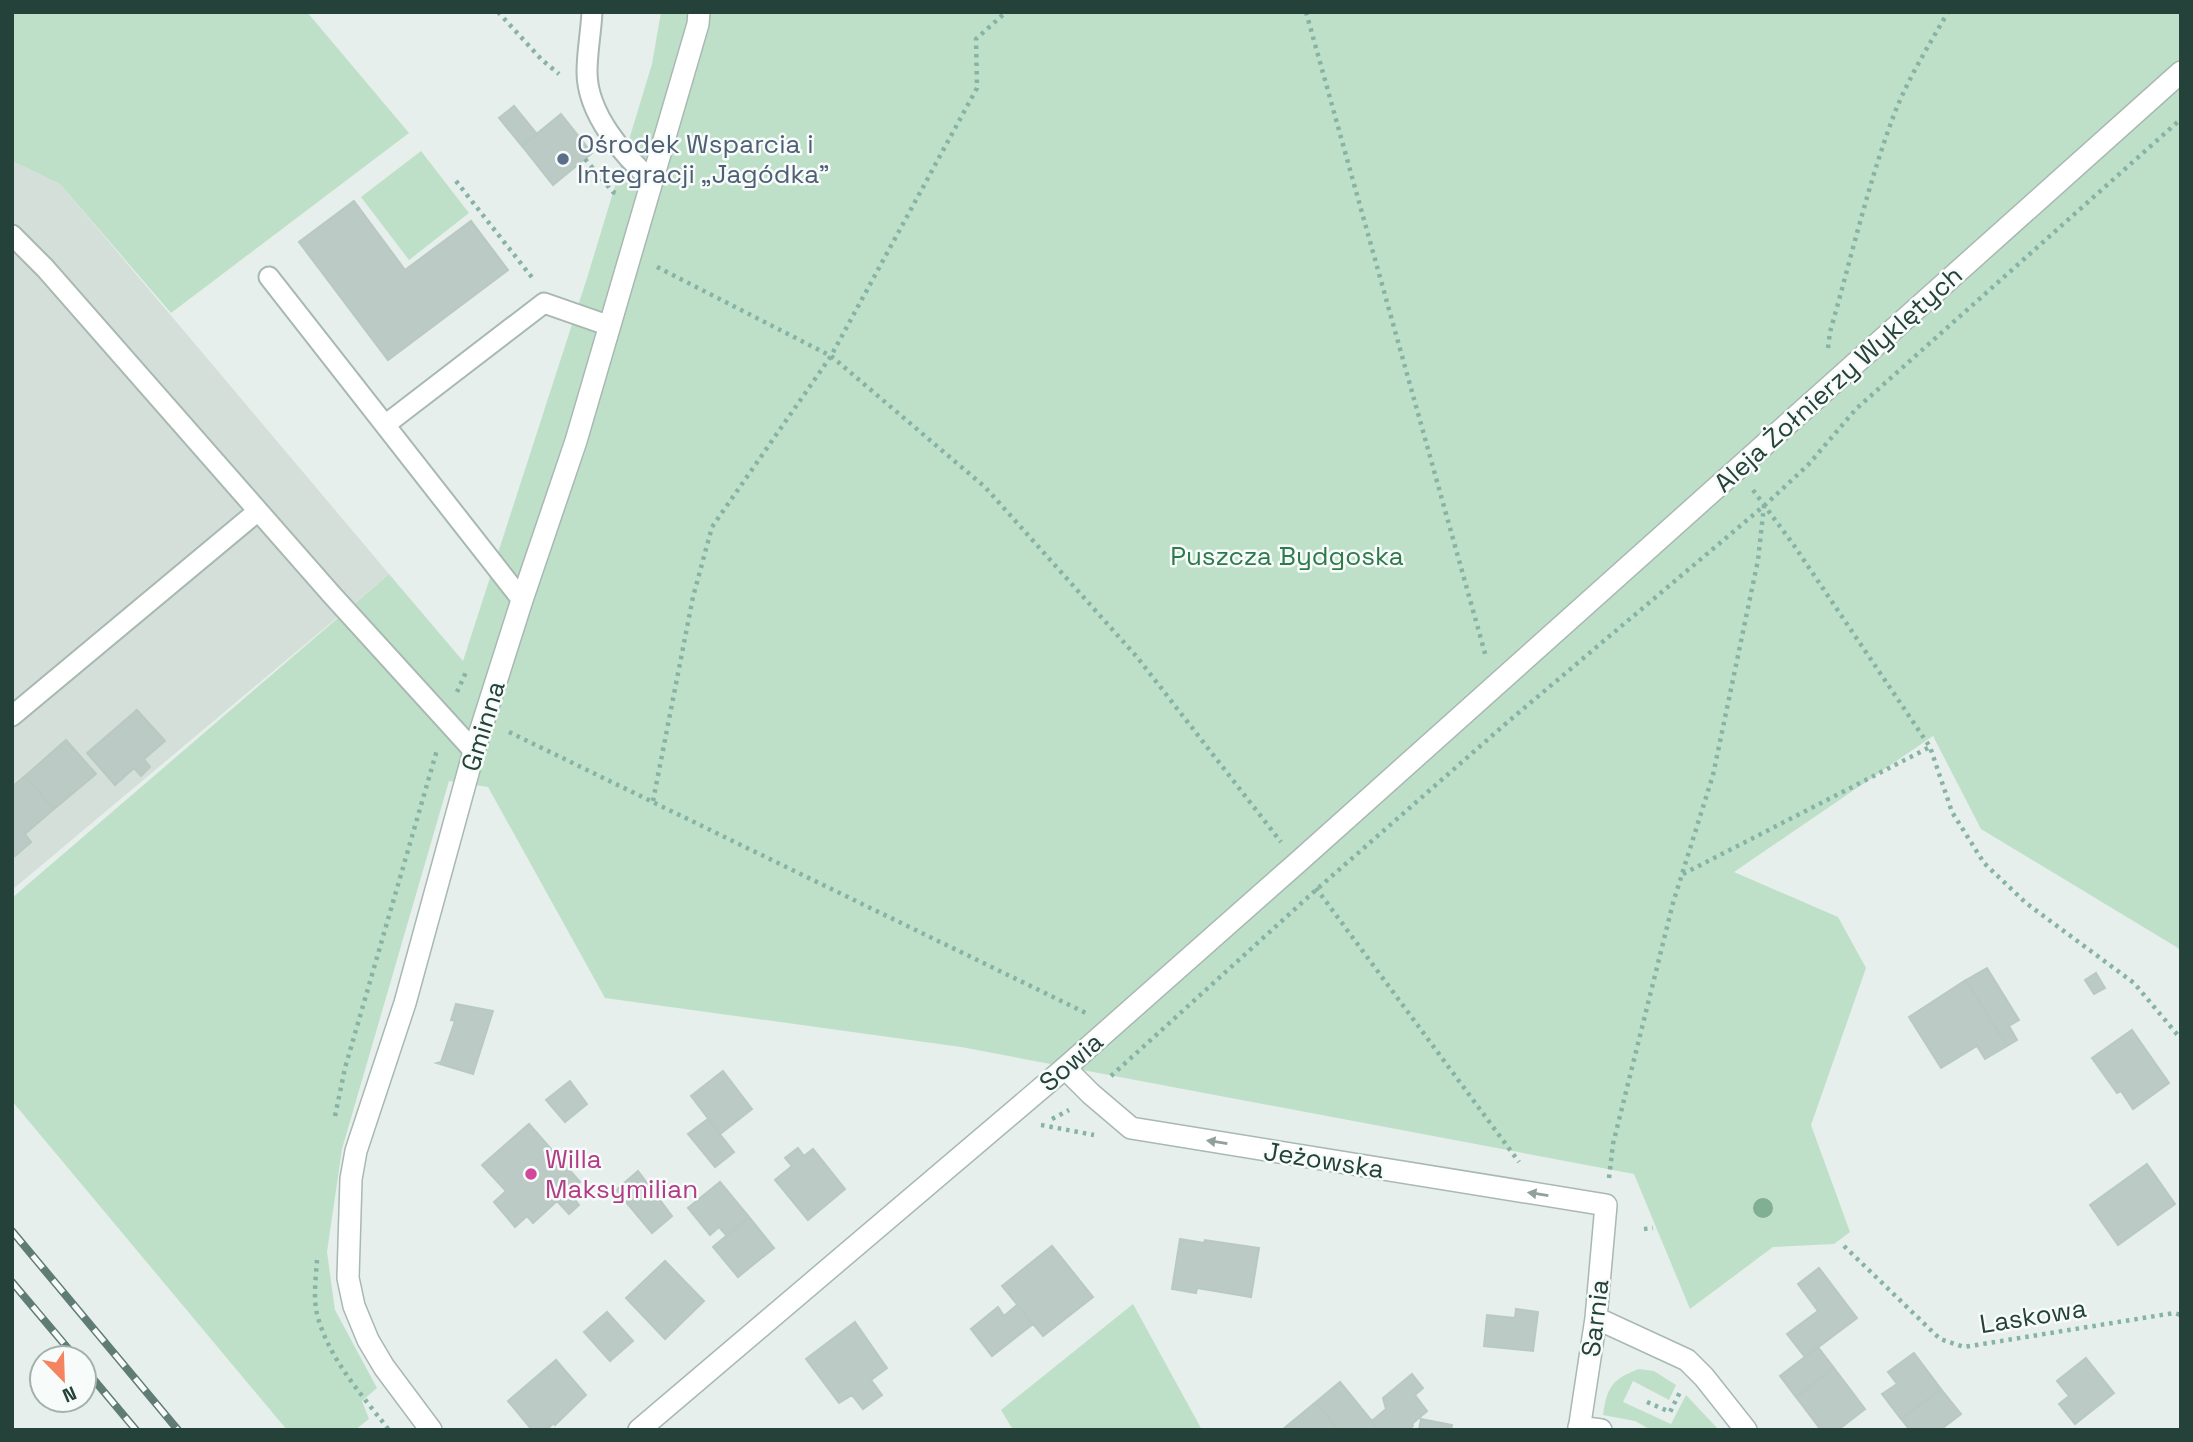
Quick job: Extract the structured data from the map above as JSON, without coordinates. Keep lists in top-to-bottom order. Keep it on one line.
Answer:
{"streets":{"street":["Aleja Żołnierzy Wyklętych","Gminna","Sowia","Jeżowska","Sarnia"],"path":["Laskowa"]},"crossings":[["Aleja Żołnierzy Wyklętych","Sowia"],["Sowia","Jeżowska"],["Jeżowska","Sarnia"]],"one_way":["Jeżowska"],"parks":["Puszcza Bydgoska"],"places":["Ośrodek Wsparcia i Integracji „Jagódka”","Willa Maksymilian"],"north":"bottom right"}
